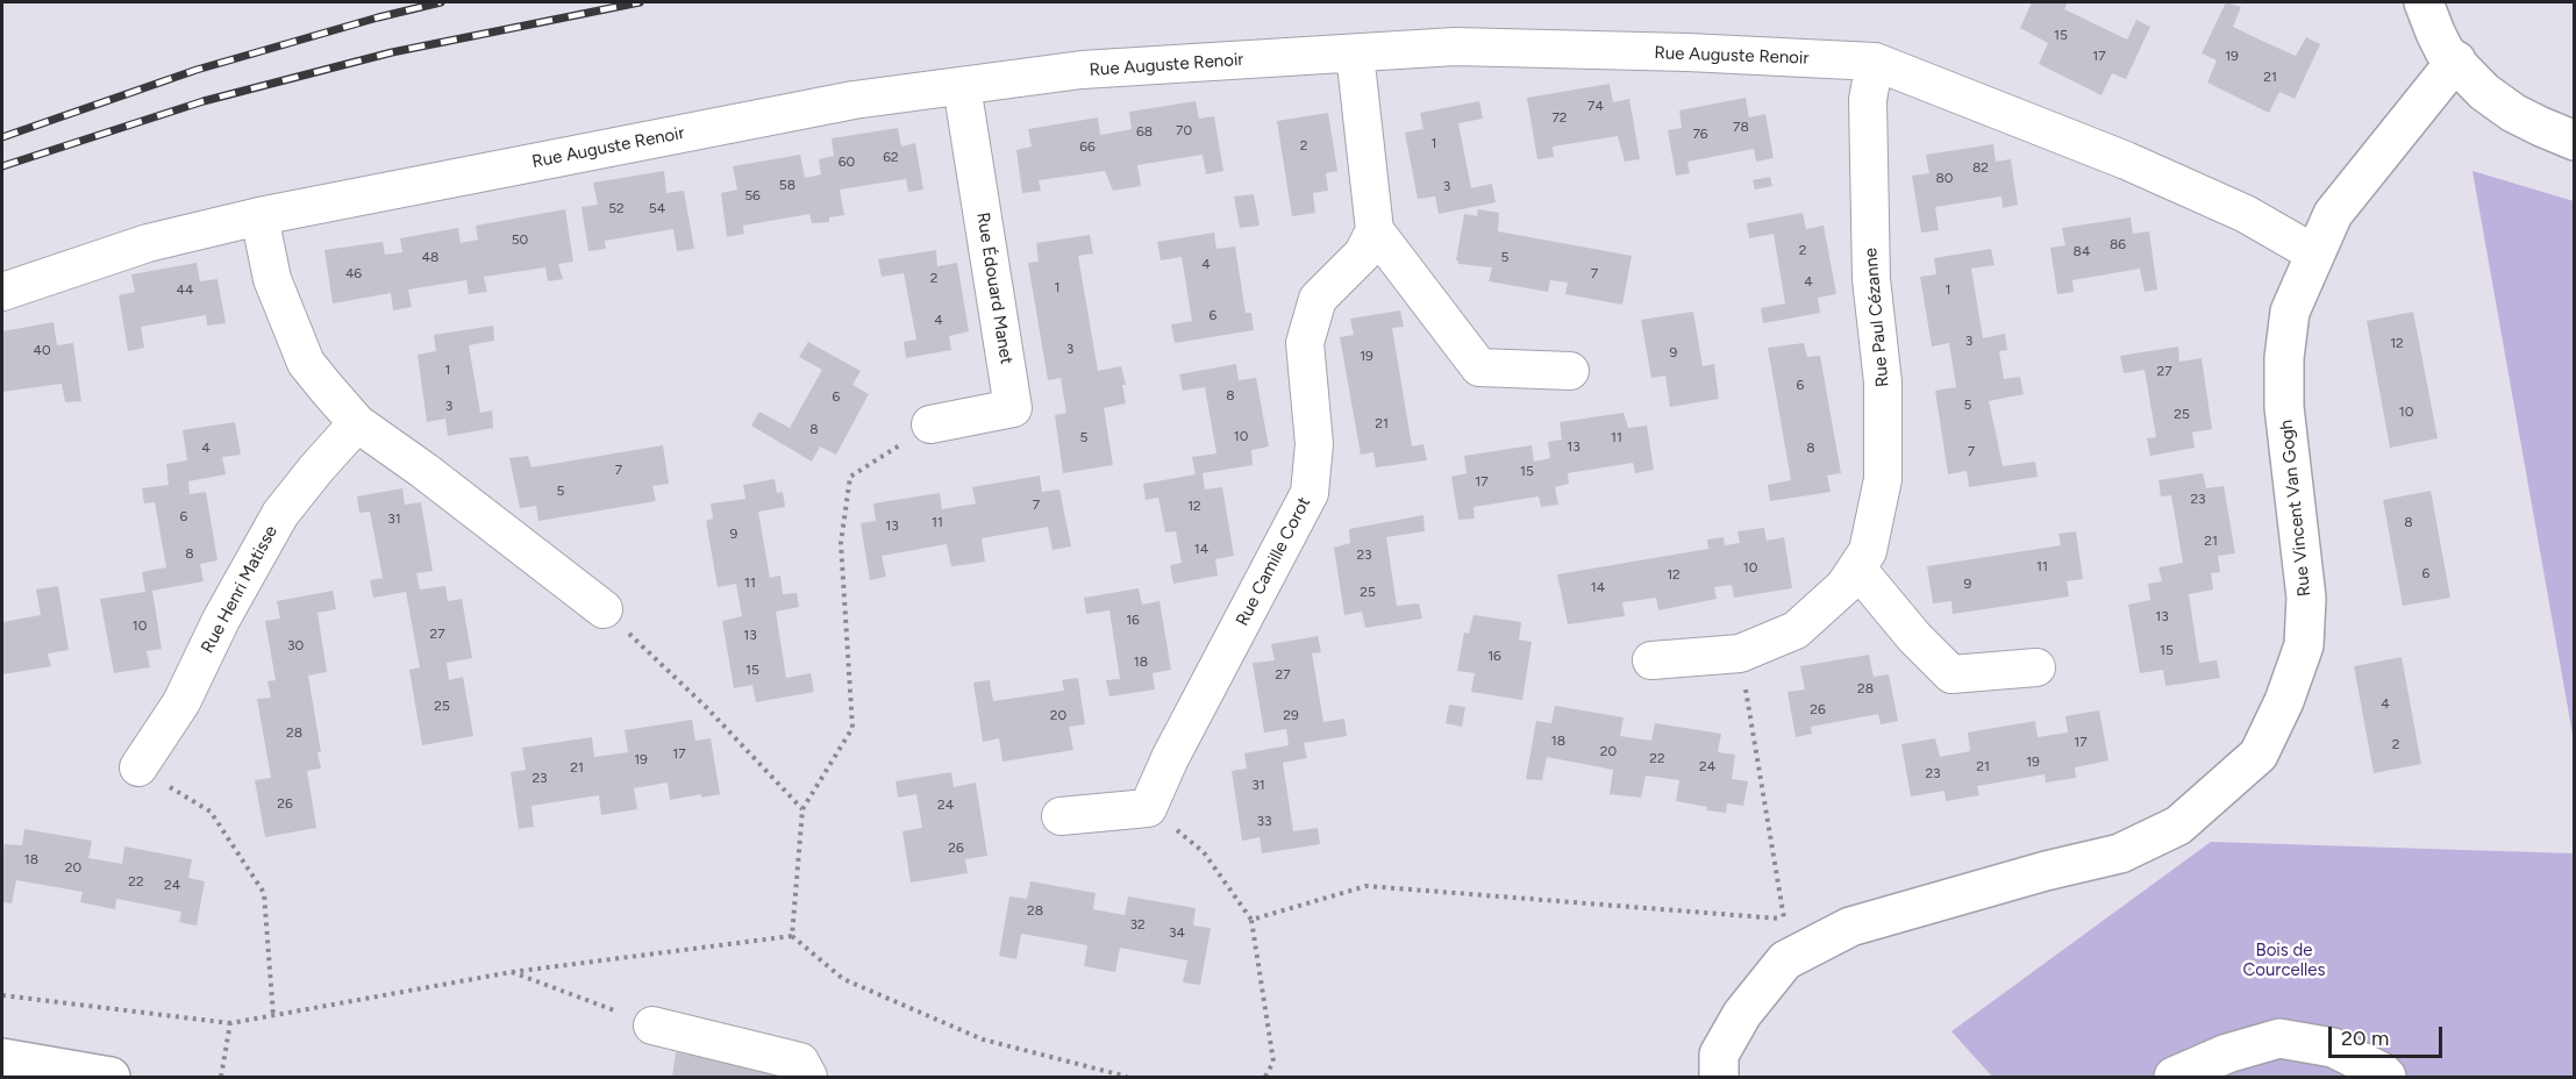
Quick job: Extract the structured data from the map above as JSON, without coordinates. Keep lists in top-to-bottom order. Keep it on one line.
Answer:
{"streets":{"street":["Rue Auguste Renoir","Rue Édouard Manet","Rue Paul Cézanne","Rue Vincent Van Gogh","Rue Camille Corot","Rue Henri Matisse"]},"crossings":[["Rue Auguste Renoir","Rue Édouard Manet"],["Rue Auguste Renoir","Rue Paul Cézanne"],["Rue Auguste Renoir","Rue Vincent Van Gogh"]],"parks":["Bois de Courcelles"],"house_numbers":["15","17","19","21","74","72","78","70","68","76","1","2","66","62","60","82","80","58","3","56","52","54","50","86","2","84","48","5","4","46","7","2","4","1","44","1","6","4","3","12","3","40","9","19","1","27","6","8","6","5","3","10","25","21","8","10","5","11","13","4","8","7","7","15","17","5","23","7","12","6","31","11","8","13","9","21","14","8","23","11","10","6","12","11","9","14","25","13","16","10","27","13","30","15","16","18","15","27","28","4","25","26","20","29","28","18","17","2","20","17","22","19","19","24","21","21","23","23","31","26","24","33","26","18","20","22","24","28","32","34"],"scale_bar":"20 m"}
